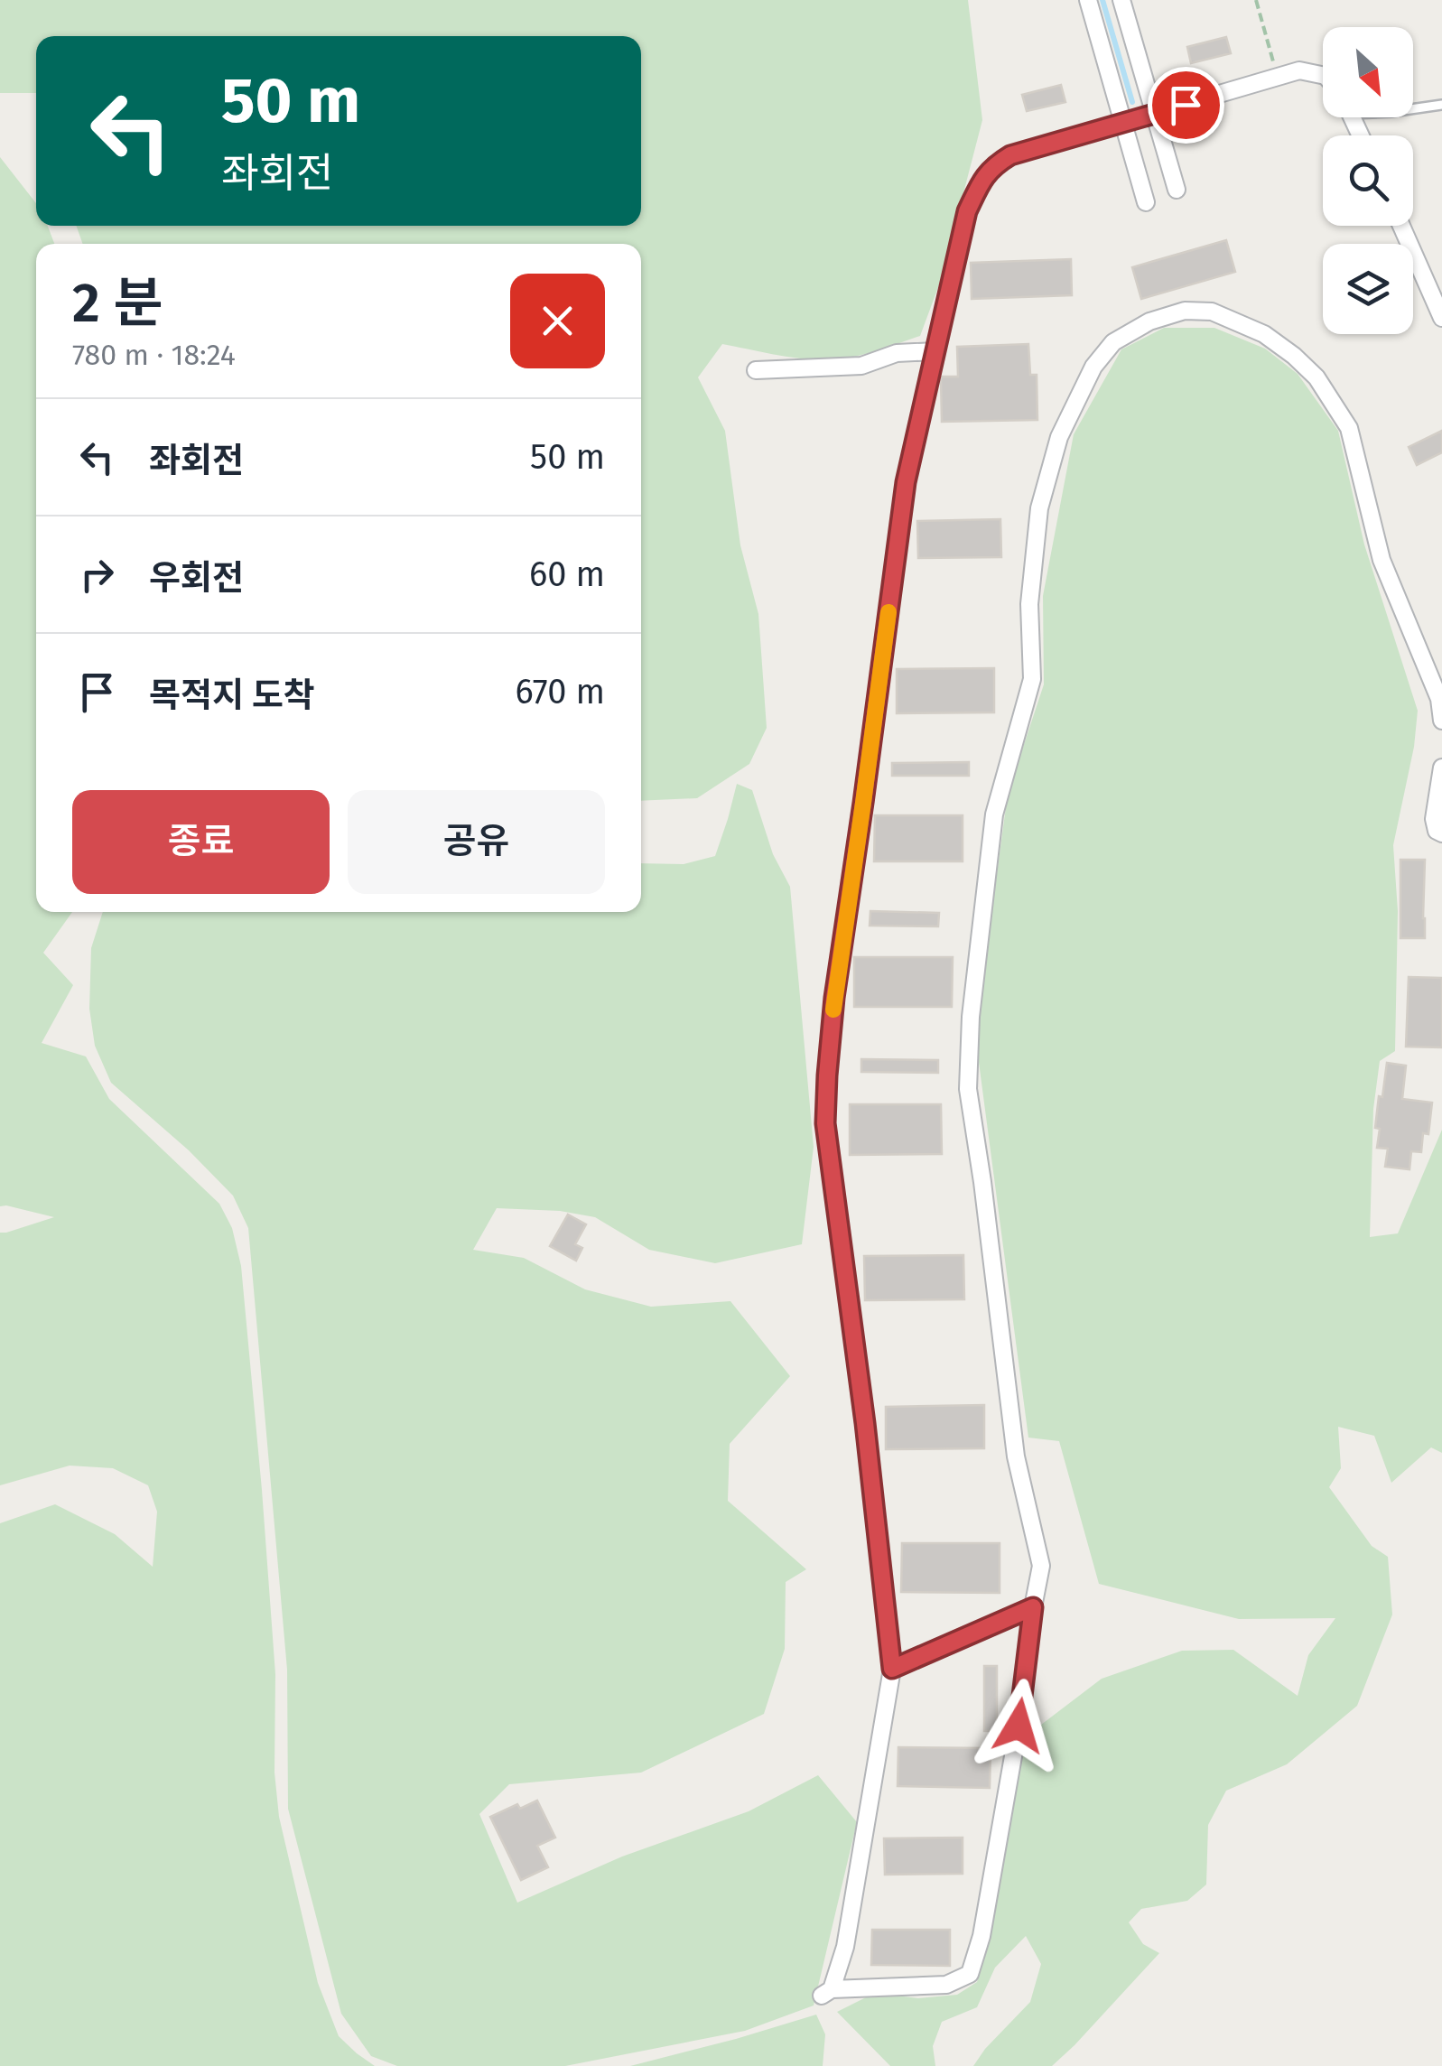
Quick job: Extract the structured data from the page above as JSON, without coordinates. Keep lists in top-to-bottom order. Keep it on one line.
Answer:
{"north":"bottom right","page":{"turn":["50 m","좌회전"],"heading":["2 분","780 m · 18:24"],"list":[{"name":"좌회전","value":"50 m"},{"name":"우회전","value":"60 m"},{"name":"목적지 도착","value":"670 m"}],"buttons":["종료","공유"]}}
